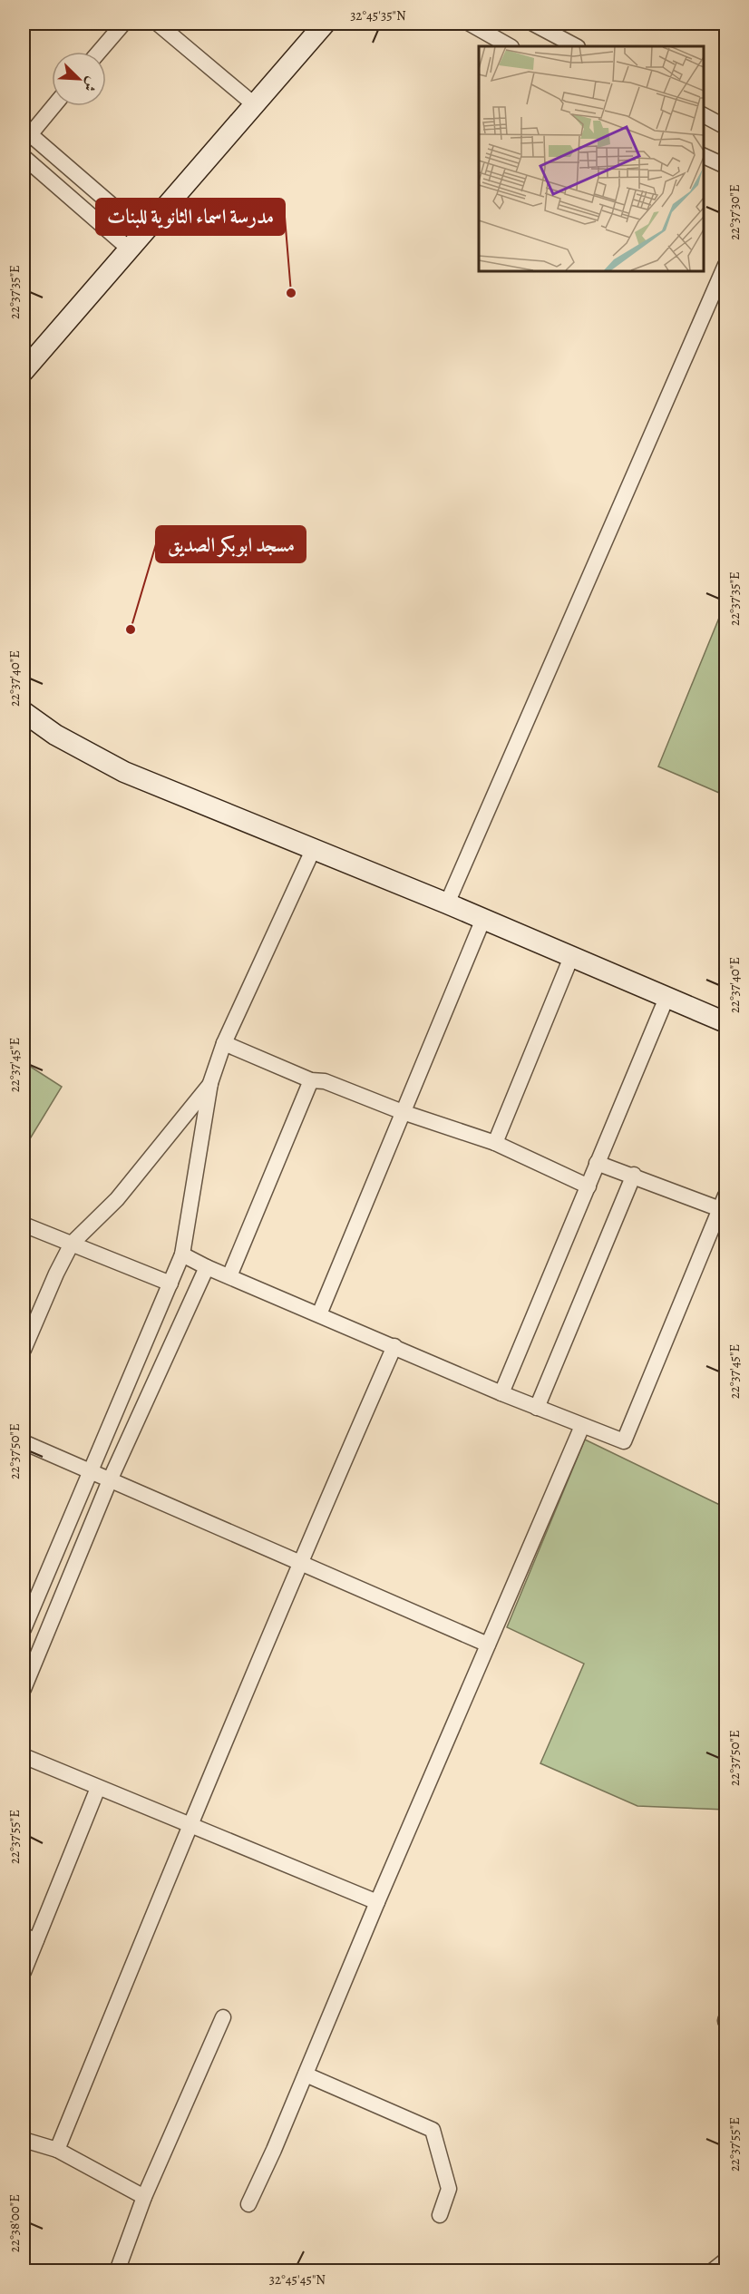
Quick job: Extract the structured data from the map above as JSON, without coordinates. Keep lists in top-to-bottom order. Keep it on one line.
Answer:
{"places":["مدرسة اسماء الثانوية للبنات","مسجد ابوبكر الصديق"],"north":"bottom right","coordinates":["32°45'35\"N","22°37'30\"E","22°37'35\"E","22°37'40\"E","22°37'45\"E","22°37'50\"E","22°37'55\"E","22°38'00\"E","32°45'45\"N"]}
